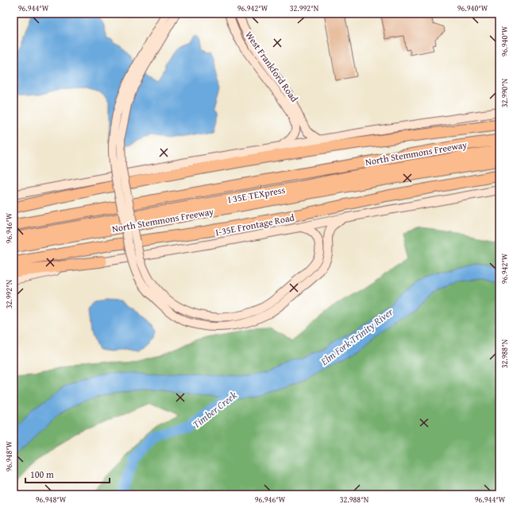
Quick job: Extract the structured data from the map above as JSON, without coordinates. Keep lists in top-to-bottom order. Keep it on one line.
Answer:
{"streets":{"highway":["North Stemmons Freeway","I 35E TEXpress"],"main road":["West Frankford Road","I-35E Frontage Road"]},"crossings":[["North Stemmons Freeway","I 35E TEXpress"]],"water":["Elm Fork Trinity River","Timber Creek"],"scale_bar":"100 m","coordinates":["96.944°W","96.942°W","32.992°N","96.940°W","32.990°N","96.946°W","32.988°N","96.948°W"]}
